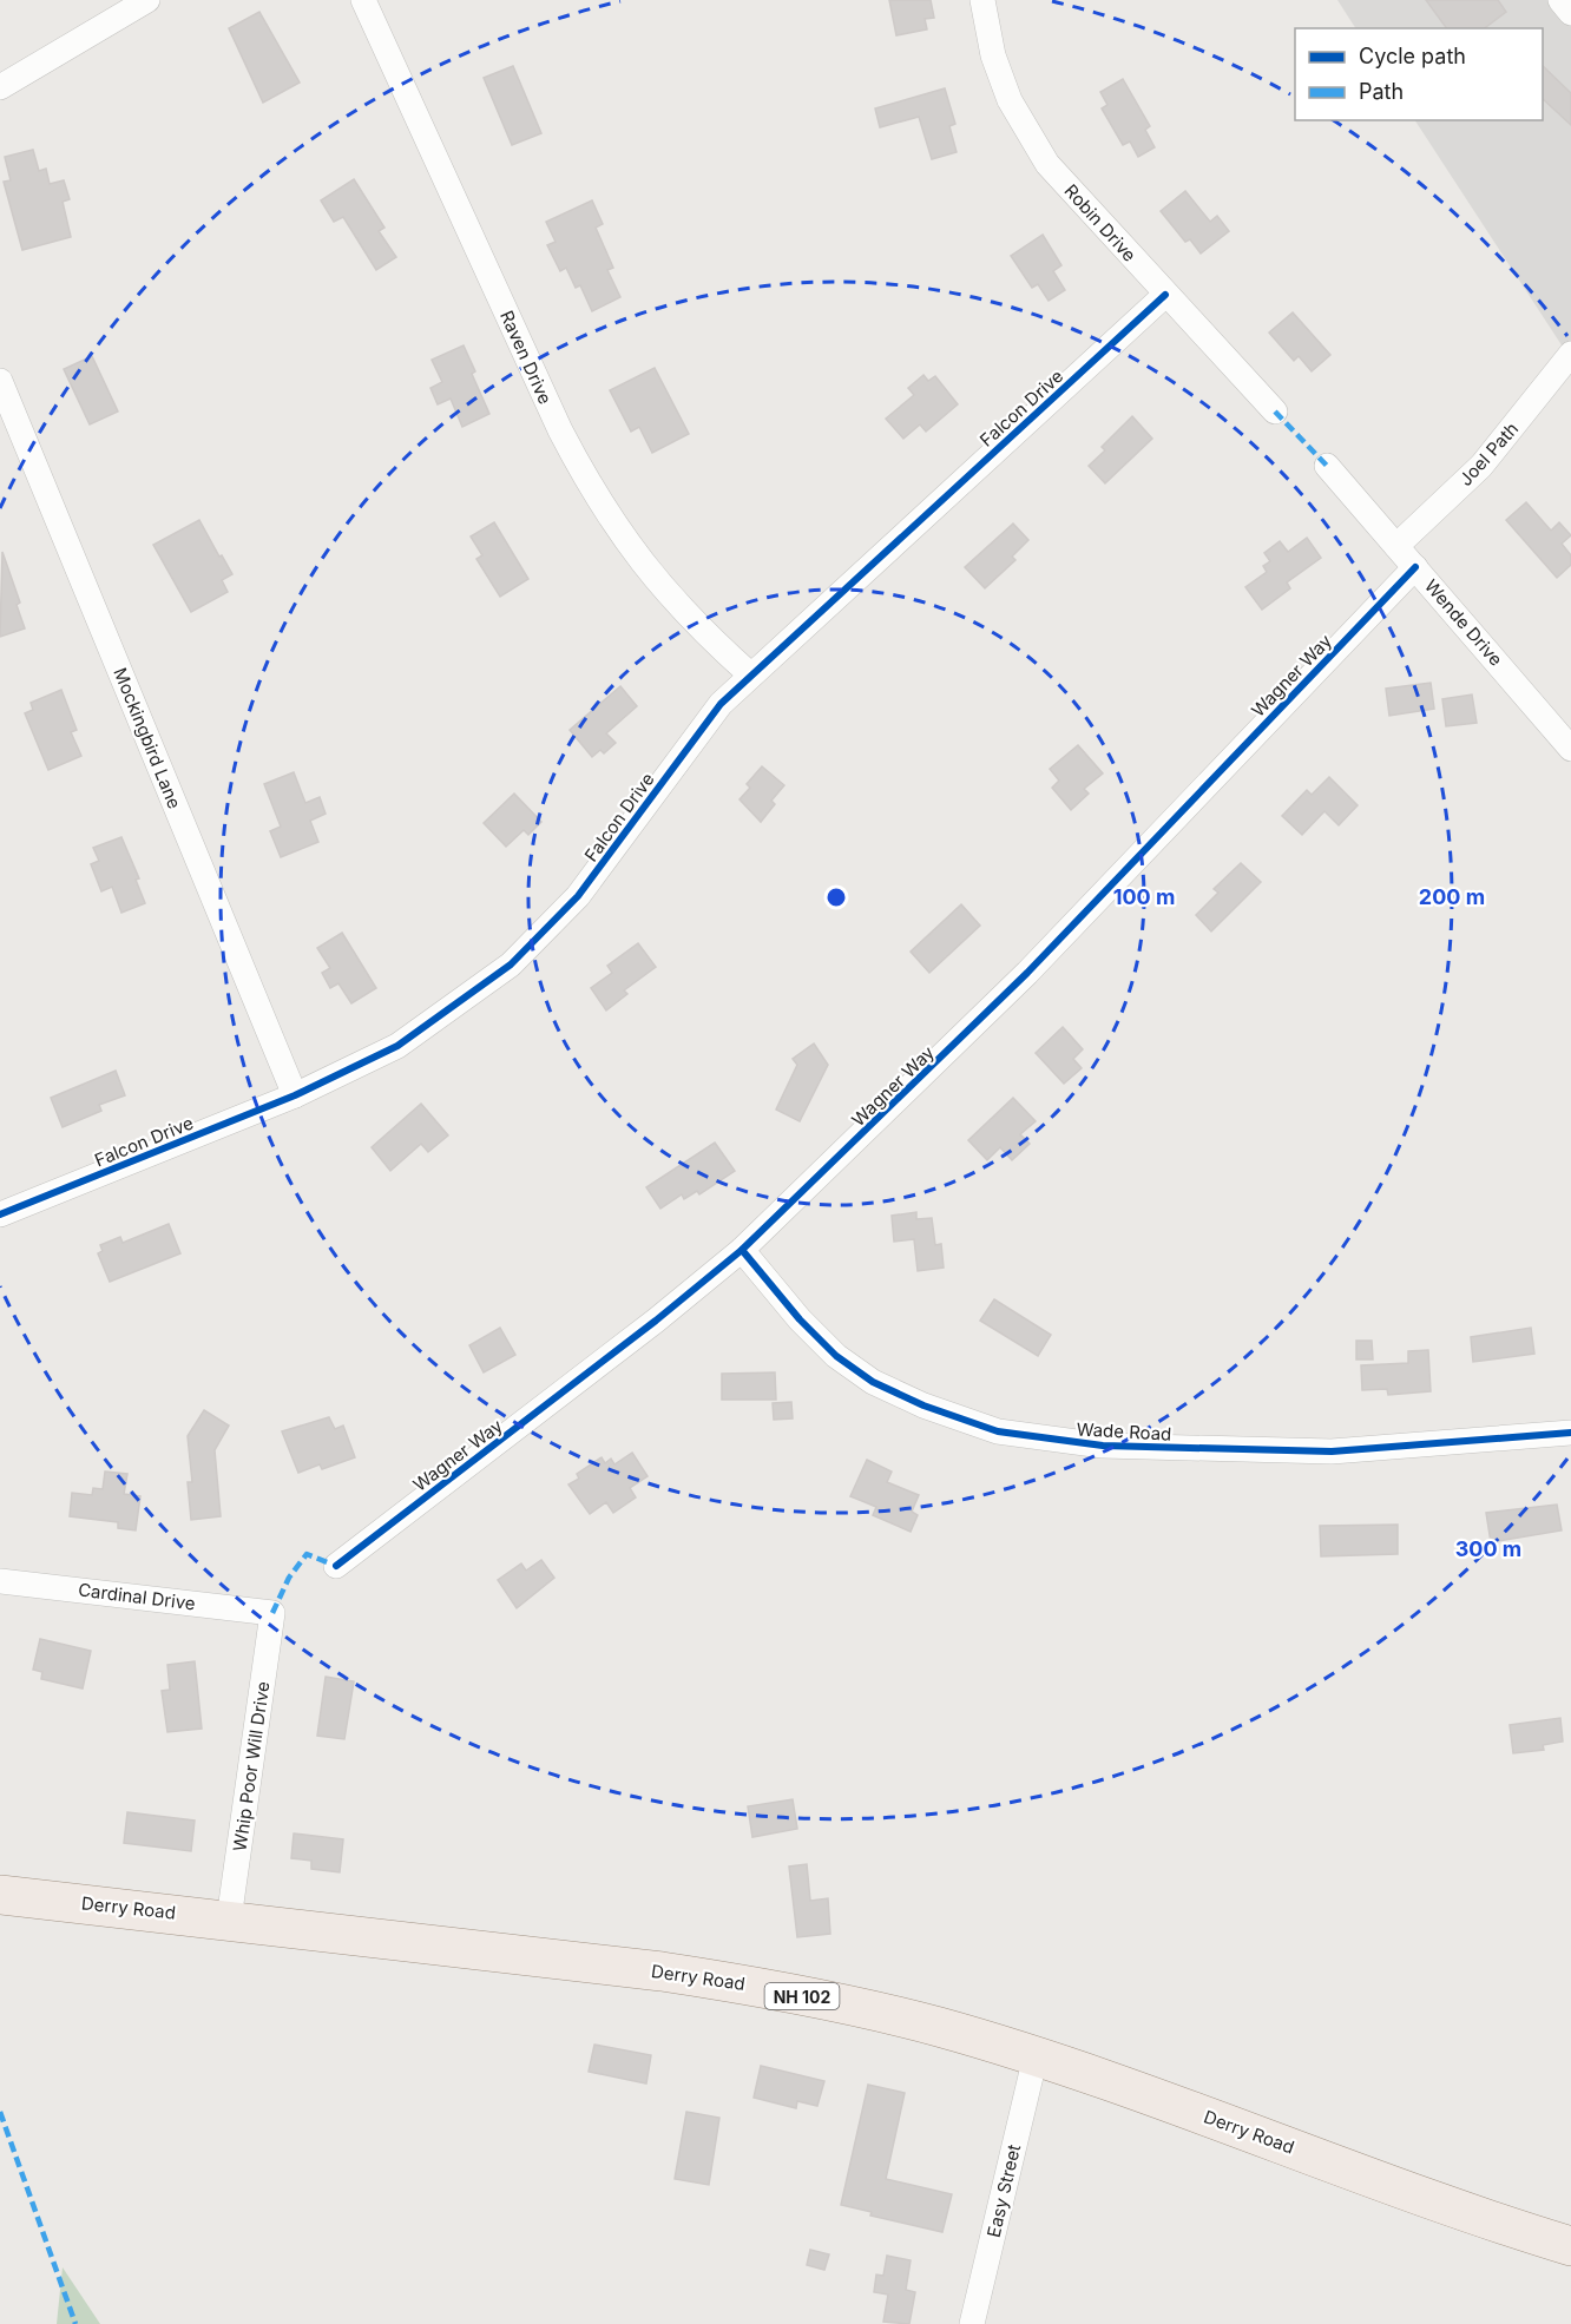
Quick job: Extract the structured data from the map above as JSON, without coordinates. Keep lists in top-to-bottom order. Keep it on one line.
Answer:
{"streets":{"main road":["Derry Road","NH 102"],"street":["Robin Drive","Raven Drive","Falcon Drive","Joel Path","Wende Drive","Wagner Way","Mockingbird Lane","Wade Road","Cardinal Drive","Whip Poor Will Drive","Easy Street"]},"crossings":[["Robin Drive","Falcon Drive"],["Raven Drive","Falcon Drive"],["Falcon Drive","Mockingbird Lane"],["Joel Path","Wende Drive"],["Wende Drive","Wagner Way"],["Wagner Way","Wade Road"],["Cardinal Drive","Whip Poor Will Drive"],["Whip Poor Will Drive","Derry Road"],["Derry Road","Easy Street"]],"legend":["Cycle path","Path"],"rings":["100 m","200 m","300 m"]}
